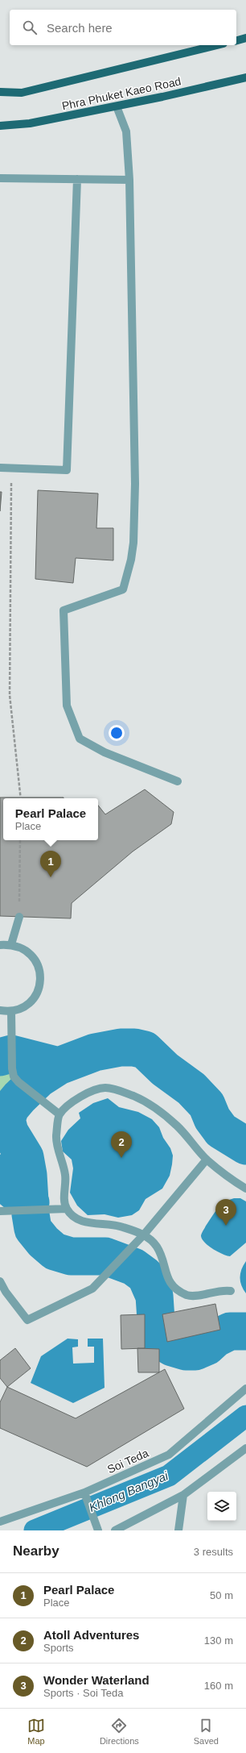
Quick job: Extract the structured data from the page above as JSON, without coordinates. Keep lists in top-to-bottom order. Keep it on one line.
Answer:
{"streets":{"main road":["Phra Phuket Kaeo Road"],"street":["Soi Teda"]},"water":["Khlong Bangyai"],"page":{"search":"Search here","popup":["Pearl Palace","Place"],"pins":["1","2","3"],"heading":["Nearby","3 results"],"list":[{"mark":"1","name":"Pearl Palace","note":"Place","value":"50 m"},{"mark":"2","name":"Atoll Adventures","note":"Sports","value":"130 m"},{"mark":"3","name":"Wonder Waterland","note":"Sports · Soi Teda","value":"160 m"}],"nav":["Map","Directions","Saved"]}}
